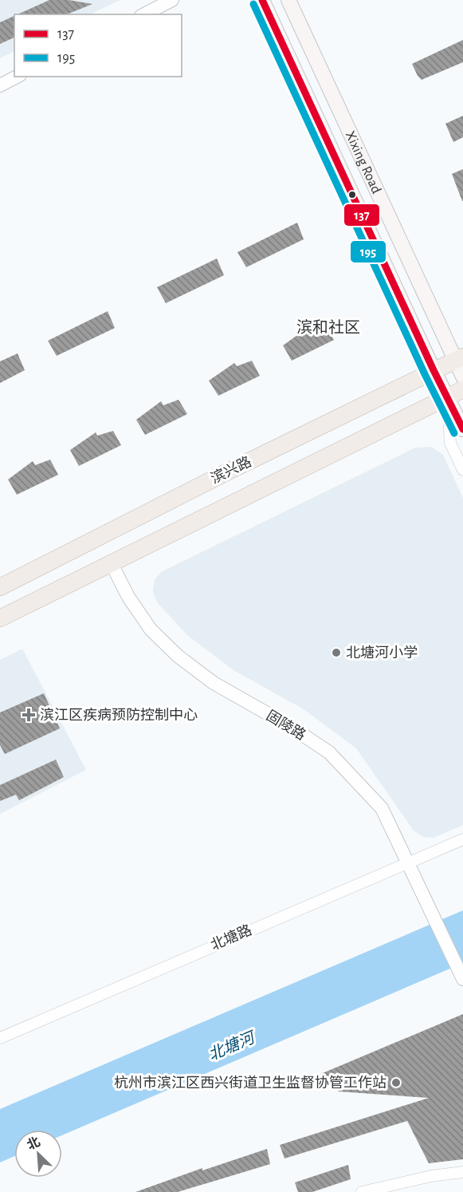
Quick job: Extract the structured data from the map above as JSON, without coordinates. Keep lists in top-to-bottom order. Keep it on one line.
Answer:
{"streets":{"main road":["Xixing Road","滨兴路"],"street":["固陵路","北塘路"]},"crossings":[["Xixing Road","滨兴路"],["滨兴路","固陵路"],["固陵路","北塘路"]],"districts":["滨和社区"],"water":["北塘河"],"places":{"other":["北塘河小学","杭州市滨江区西兴街道卫生监督协管工作站"],"health":["滨江区疾病预防控制中心"]},"lines":["transit line 137","transit line 195"],"legend":["137","195"],"north":"top left"}
